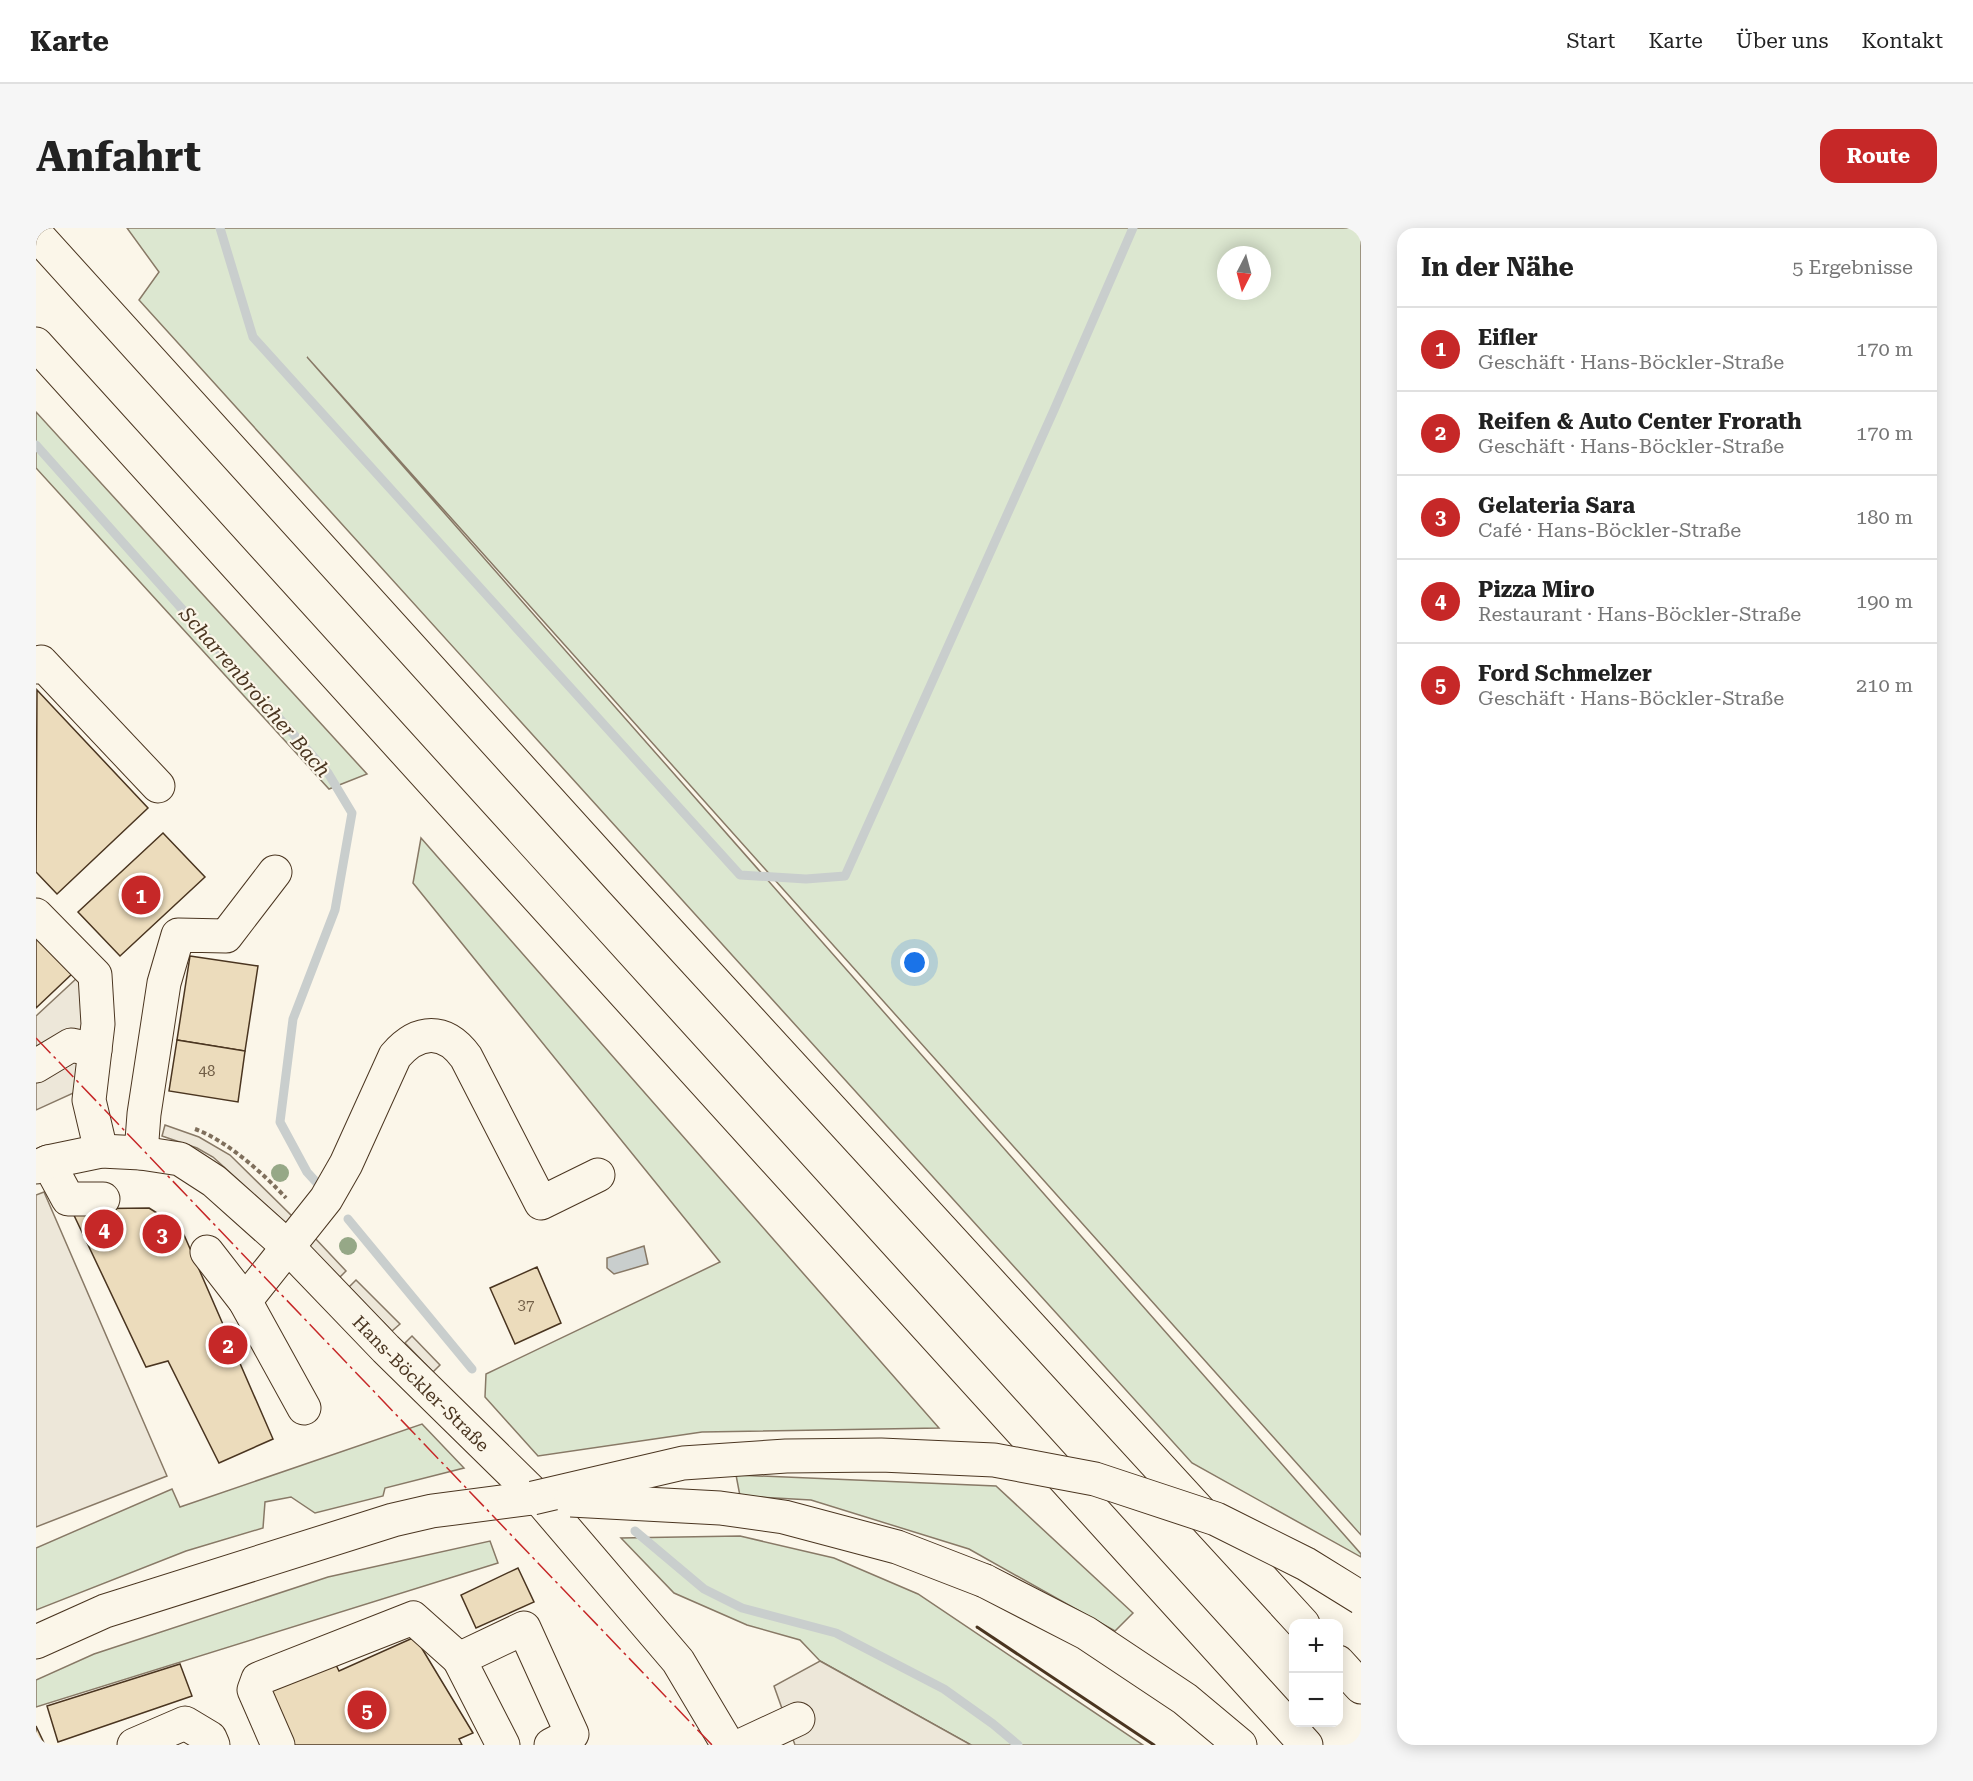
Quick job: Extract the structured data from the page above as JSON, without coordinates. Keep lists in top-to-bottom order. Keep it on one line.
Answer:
{"streets":{"main road":["Hans-Böckler-Straße"]},"water":["Scharrenbroicher Bach"],"house_numbers":["48","37"],"north":"bottom","page":{"header":"Karte","nav":["Start","Karte","Über uns","Kontakt"],"buttons":"Route","title":"Anfahrt","heading":["In der Nähe","5 Ergebnisse"],"list":[{"mark":"1","name":"Eifler","note":"Geschäft · Hans-Böckler-Straße","value":"170 m"},{"mark":"2","name":"Reifen & Auto Center Frorath","note":"Geschäft · Hans-Böckler-Straße","value":"170 m"},{"mark":"3","name":"Gelateria Sara","note":"Café · Hans-Böckler-Straße","value":"180 m"},{"mark":"4","name":"Pizza Miro","note":"Restaurant · Hans-Böckler-Straße","value":"190 m"},{"mark":"5","name":"Ford Schmelzer","note":"Geschäft · Hans-Böckler-Straße","value":"210 m"}],"pins":["1","4","3","2","5"],"map_buttons":["+","−"]}}
